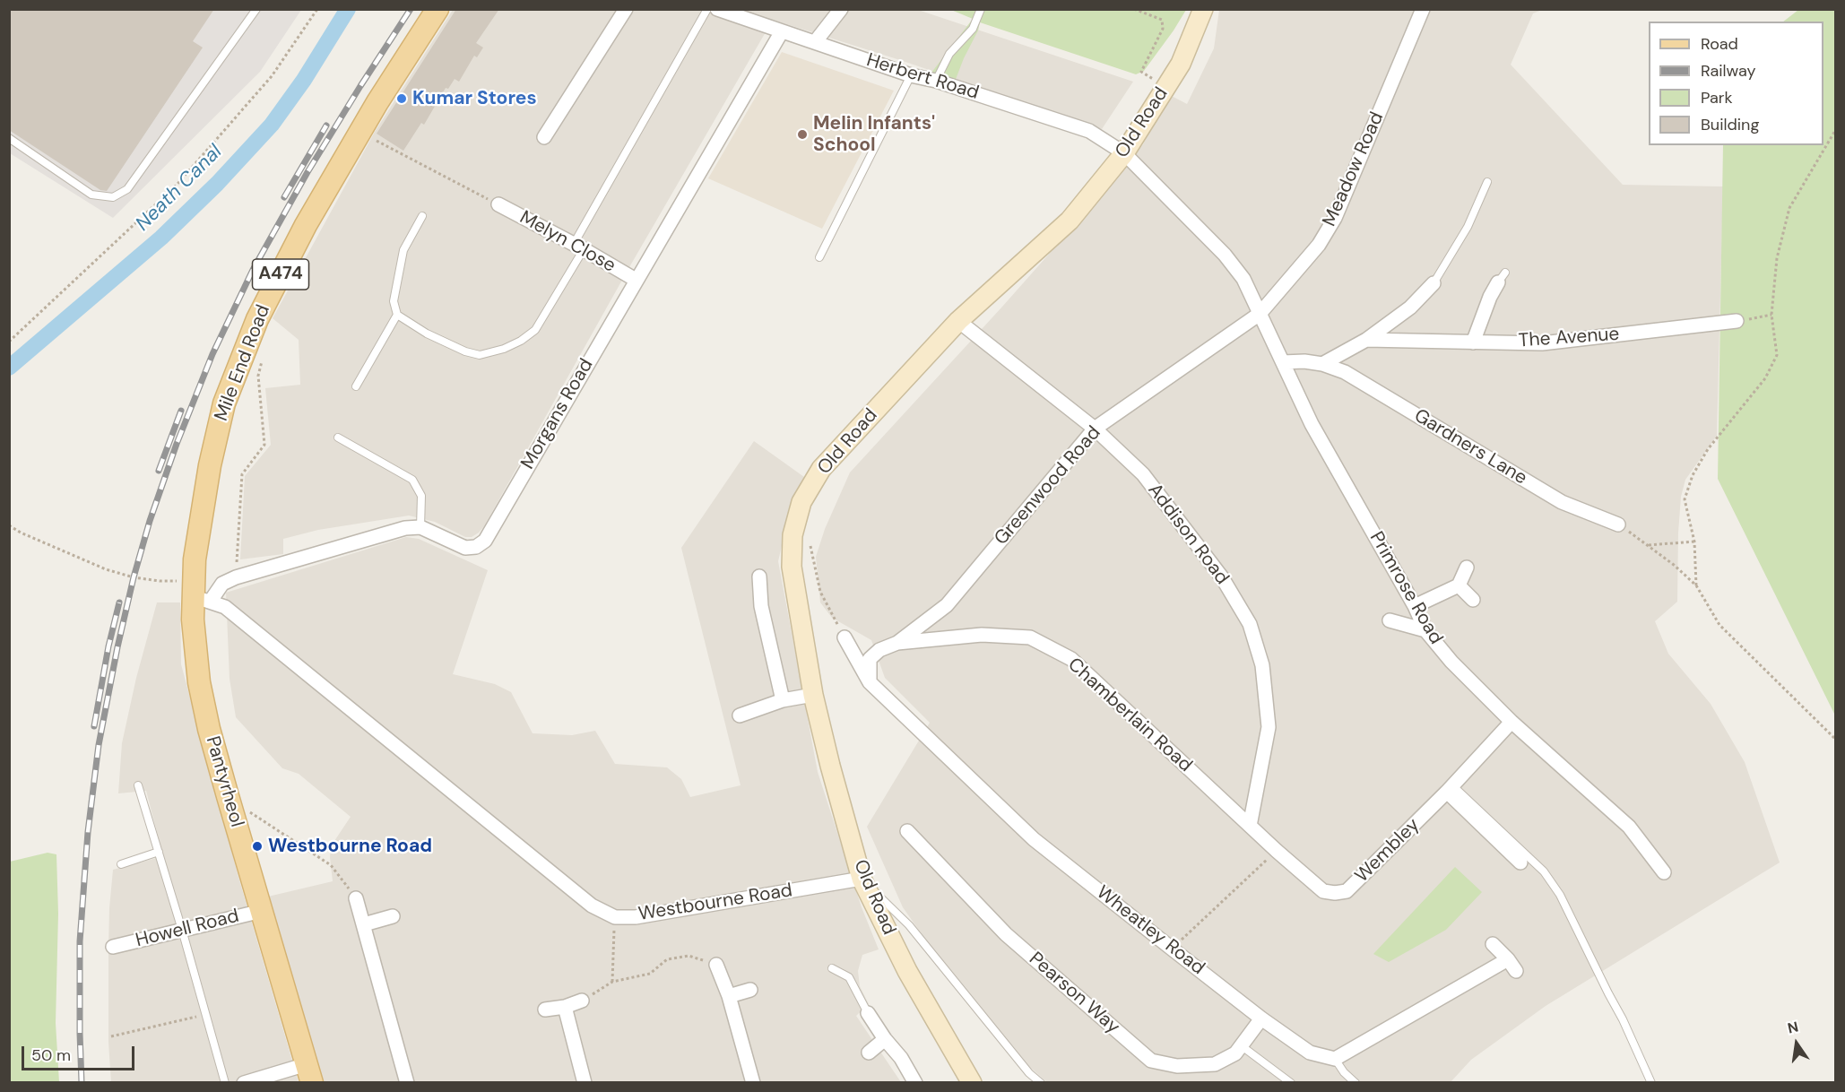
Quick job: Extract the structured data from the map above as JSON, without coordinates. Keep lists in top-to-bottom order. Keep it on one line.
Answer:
{"streets":{"main road":["A474","Mile End Road","Pantyrheol"],"street":["Herbert Road","Old Road","Meadow Road","Melyn Close","The Avenue","Morgans Road","Gardners Lane","Greenwood Road","Addison Road","Primrose Road","Chamberlain Road","Wembley","Westbourne Road","Howell Road","Wheatley Road","Pearson Way"]},"crossings":[["Herbert Road","Old Road"],["Herbert Road","Morgans Road"],["Old Road","Addison Road"],["Old Road","Westbourne Road"],["Meadow Road","Greenwood Road"],["Melyn Close","Morgans Road"],["Mile End Road","Pantyrheol"],["Mile End Road","Westbourne Road"],["Gardners Lane","Primrose Road"],["Greenwood Road","Addison Road"],["Greenwood Road","Chamberlain Road"],["Greenwood Road","Wheatley Road"],["Addison Road","Chamberlain Road"],["Addison Road","Wembley"],["Primrose Road","Wembley"],["Chamberlain Road","Wembley"],["Pantyrheol","Westbourne Road"],["Pantyrheol","Howell Road"],["Wheatley Road","Pearson Way"]],"water":["Neath Canal"],"places":["Kumar Stores","Melin Infants' School","Westbourne Road"],"legend":["Road","Railway","Park","Building"],"scale_bar":"50 m","north":"top"}
